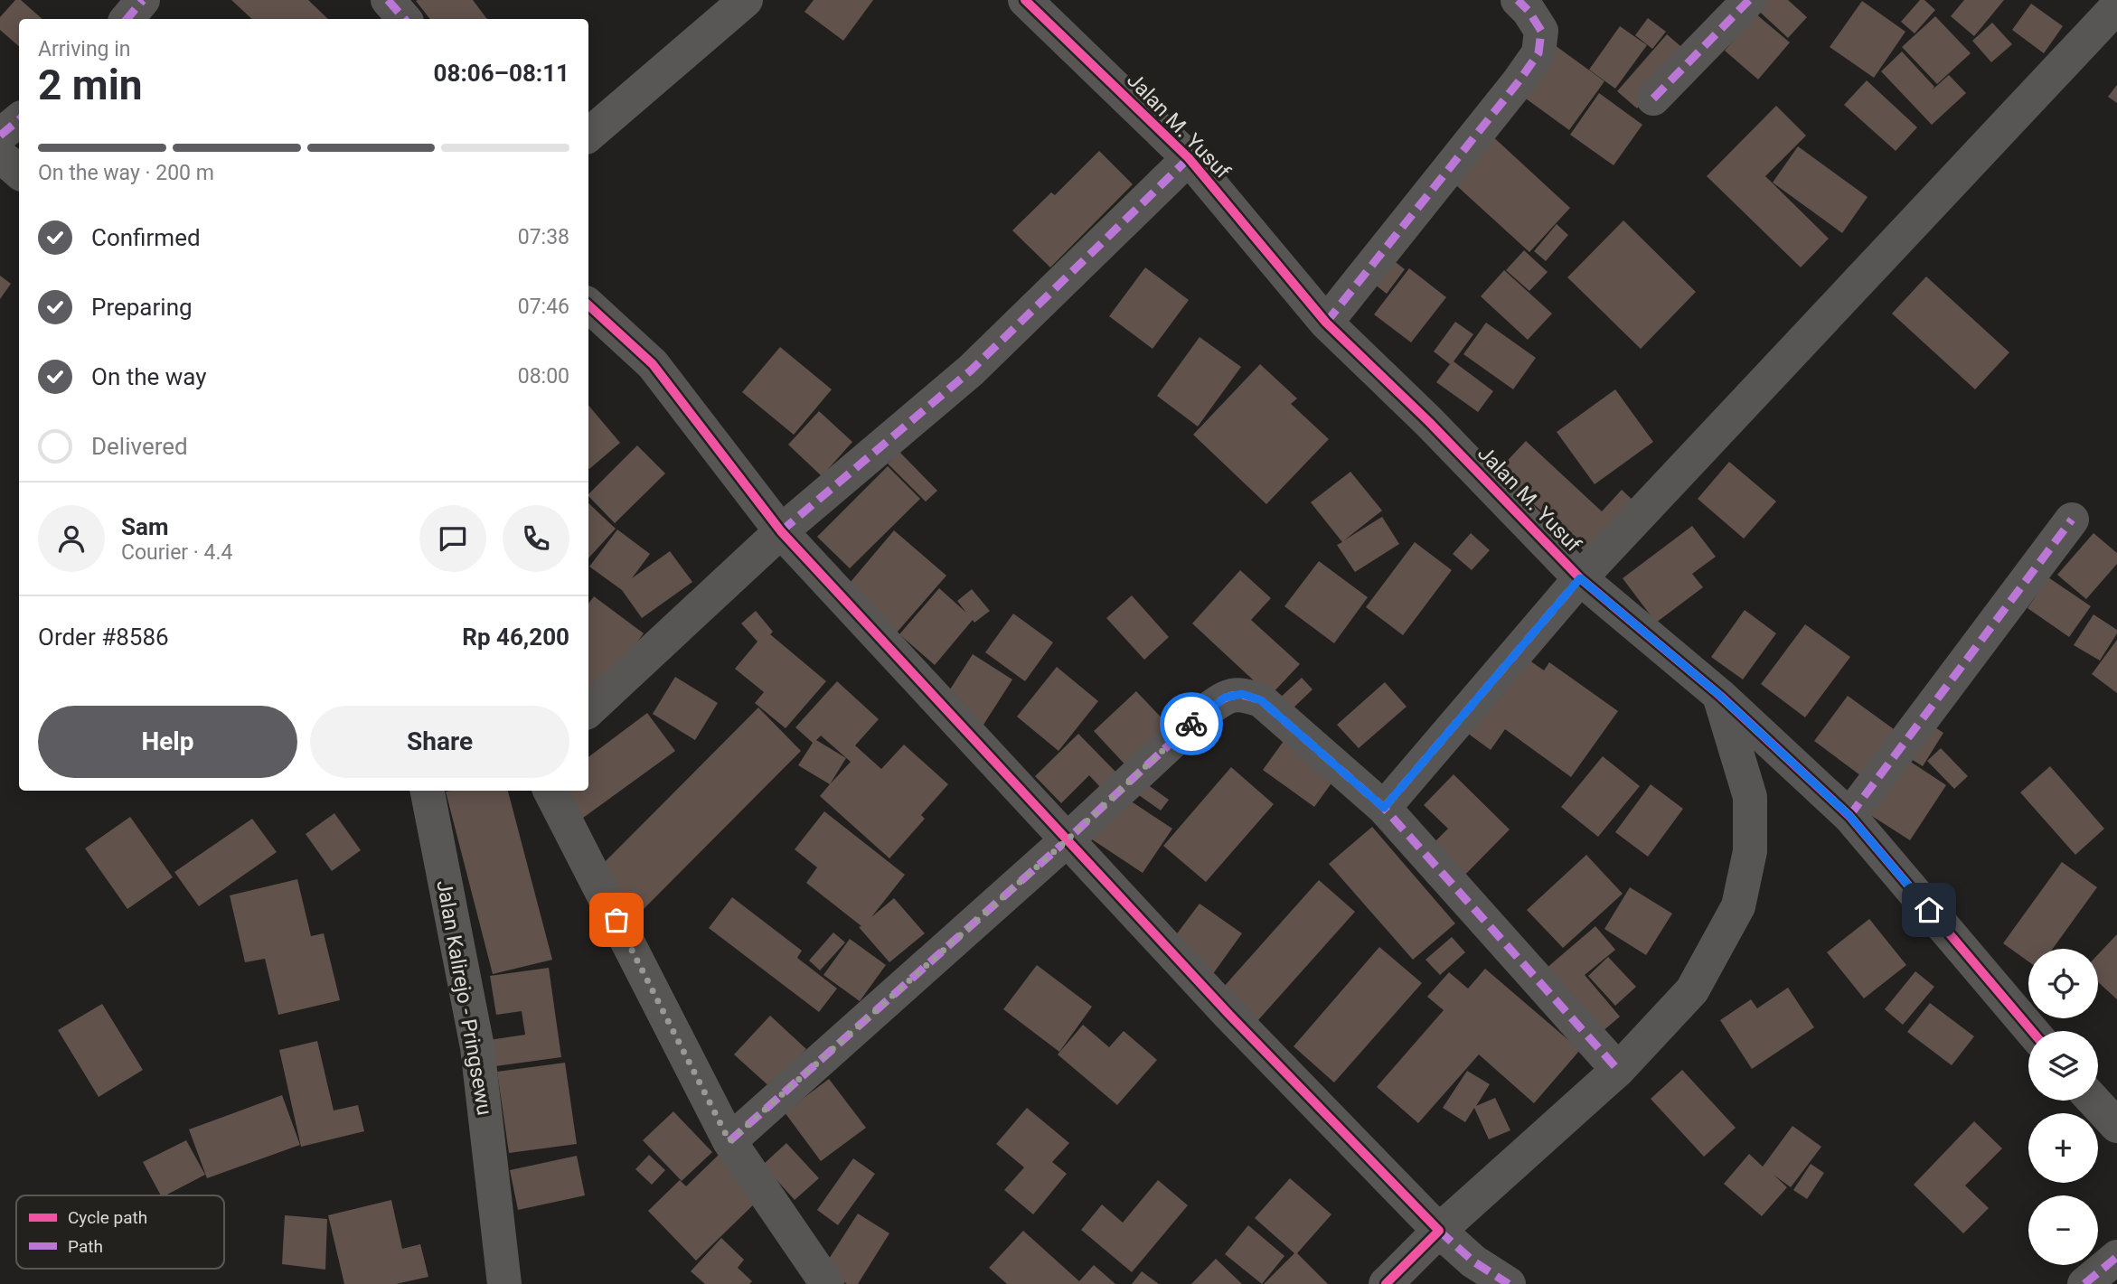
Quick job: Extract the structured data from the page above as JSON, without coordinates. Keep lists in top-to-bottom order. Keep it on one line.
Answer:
{"streets":{"main road":["Jalan Kalirejo - Pringsewu"],"street":["Jalan M. Yusuf"]},"legend":["Cycle path","Path"],"page":{"heading":["2 min","Arriving in","08:06–08:11"],"panel":["Sam","Courier · 4.4","Order #8586","Rp 46,200"],"bar":"On the way · 200 m","list":[["Confirmed","07:38"],["Preparing","07:46"],["On the way","08:00"],"Delivered"],"buttons":["Help","Share"],"map_buttons":["+","−"]}}
